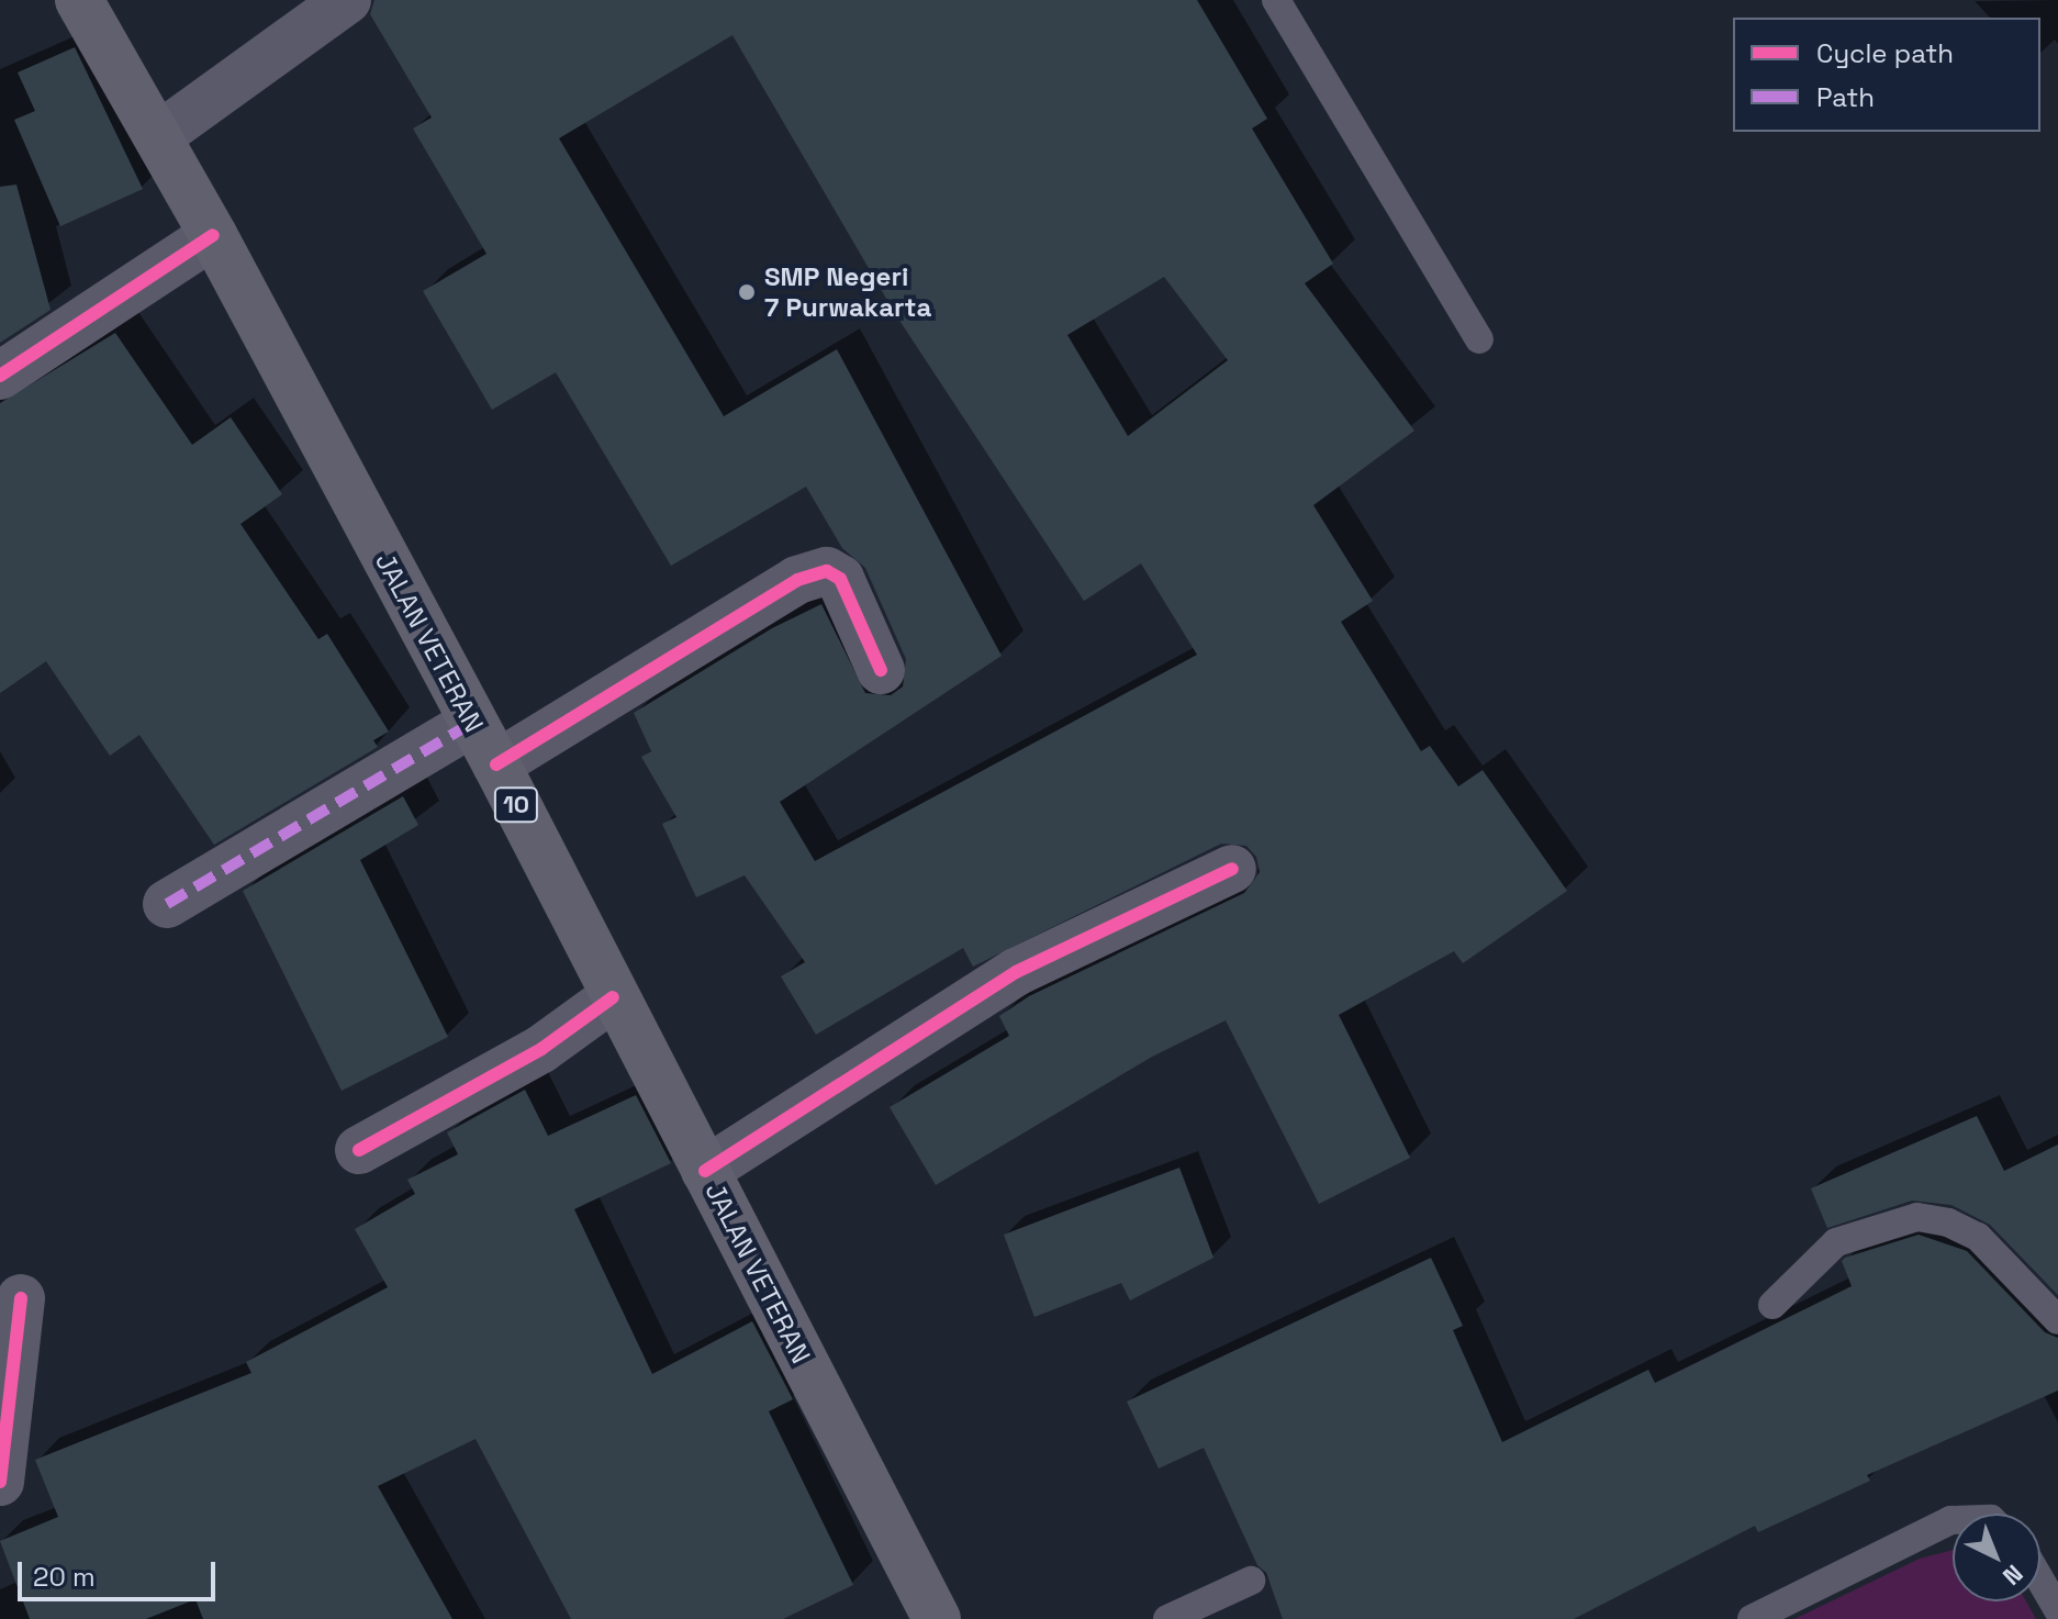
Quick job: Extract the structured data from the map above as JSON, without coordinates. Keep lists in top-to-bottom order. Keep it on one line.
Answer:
{"streets":{"highway":["JALAN VETERAN","10"]},"places":["SMP Negeri 7 Purwakarta"],"legend":["Cycle path","Path"],"scale_bar":"20 m","north":"bottom right"}
